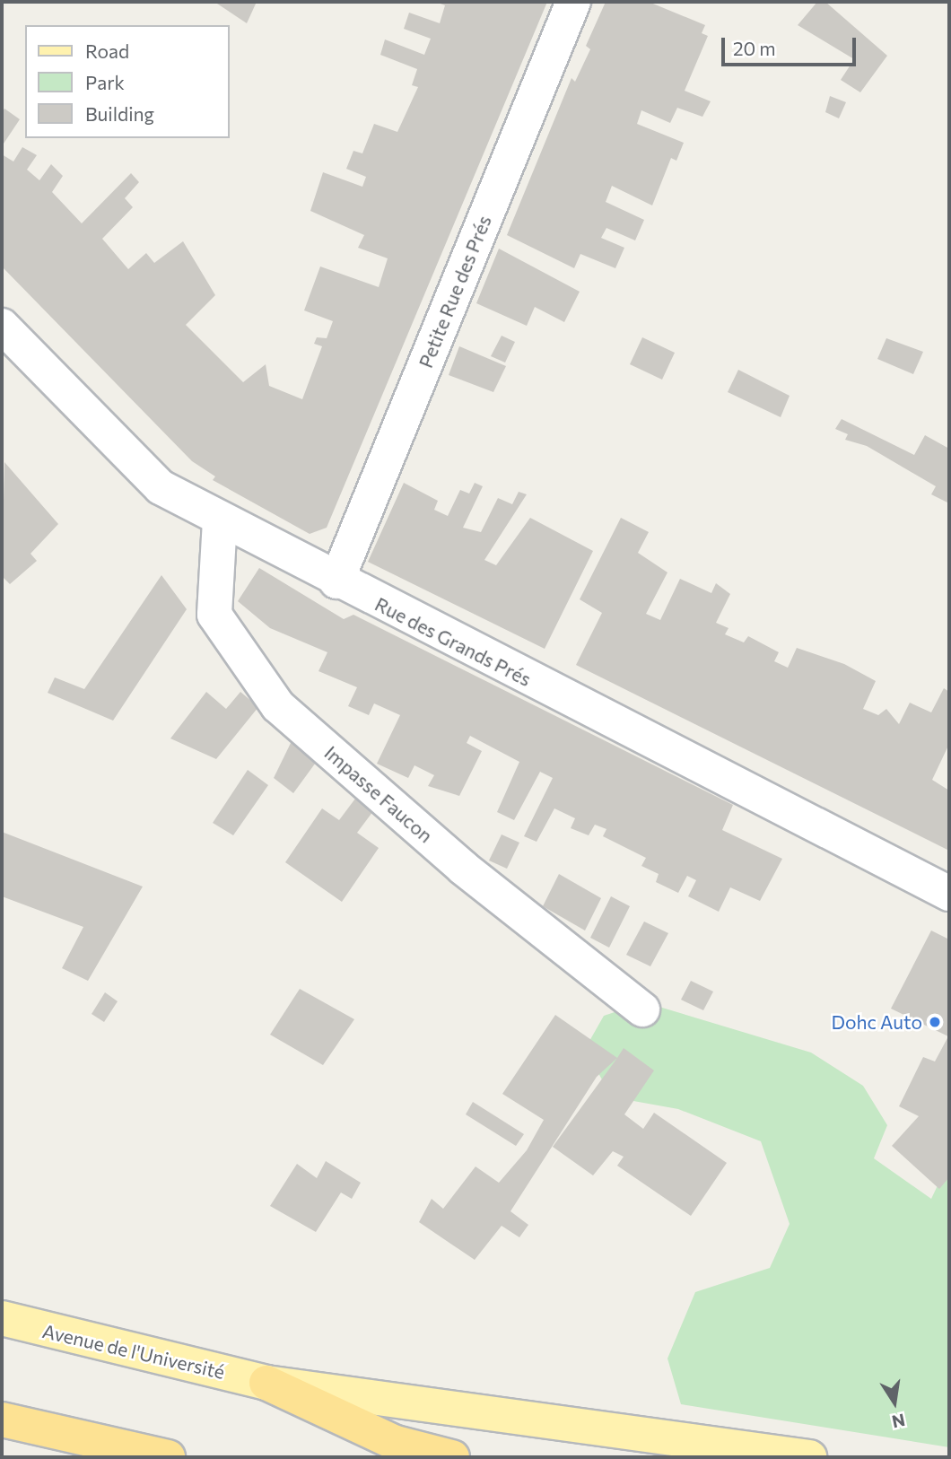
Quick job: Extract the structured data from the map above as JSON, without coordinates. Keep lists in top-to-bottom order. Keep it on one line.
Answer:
{"streets":{"main road":["Avenue de l'Université"],"street":["Petite Rue des Prés","Rue des Grands Prés","Impasse Faucon"]},"crossings":[["Petite Rue des Prés","Rue des Grands Prés"],["Rue des Grands Prés","Impasse Faucon"]],"places":["Dohc Auto"],"legend":["Road","Park","Building"],"scale_bar":"20 m","north":"bottom"}
